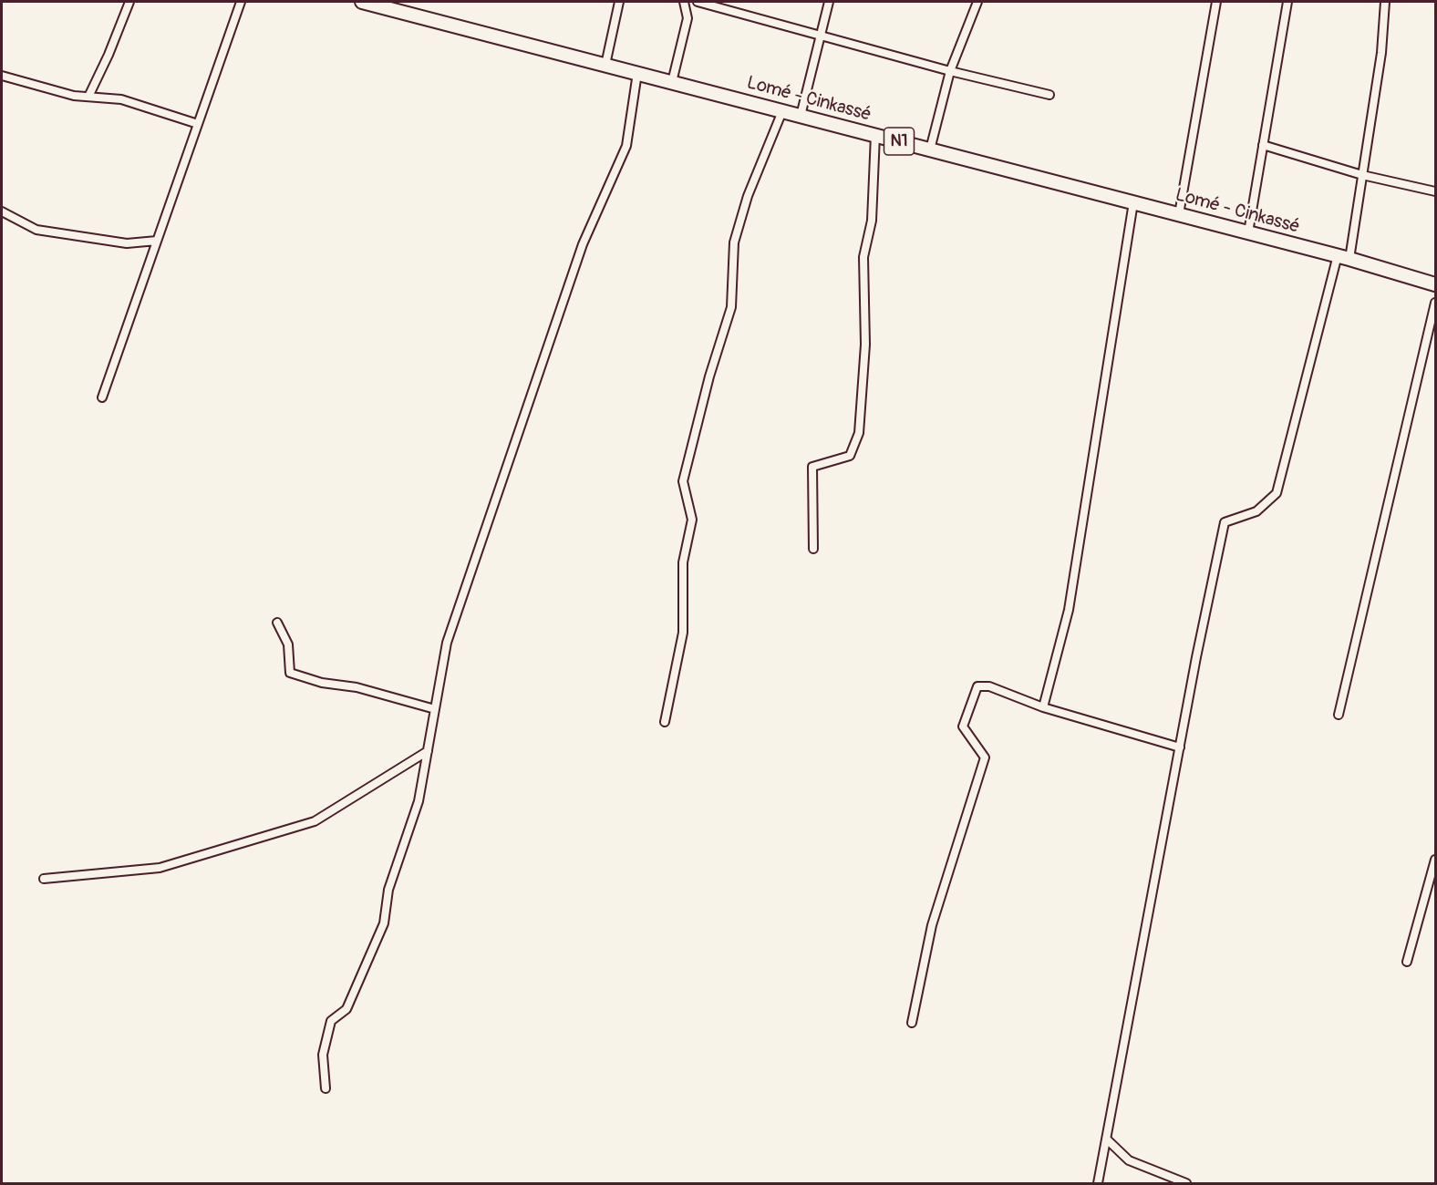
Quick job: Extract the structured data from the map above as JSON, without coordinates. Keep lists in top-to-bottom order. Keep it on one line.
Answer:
{"streets":{"highway":["Lomé - Cinkassé","N1"]}}
